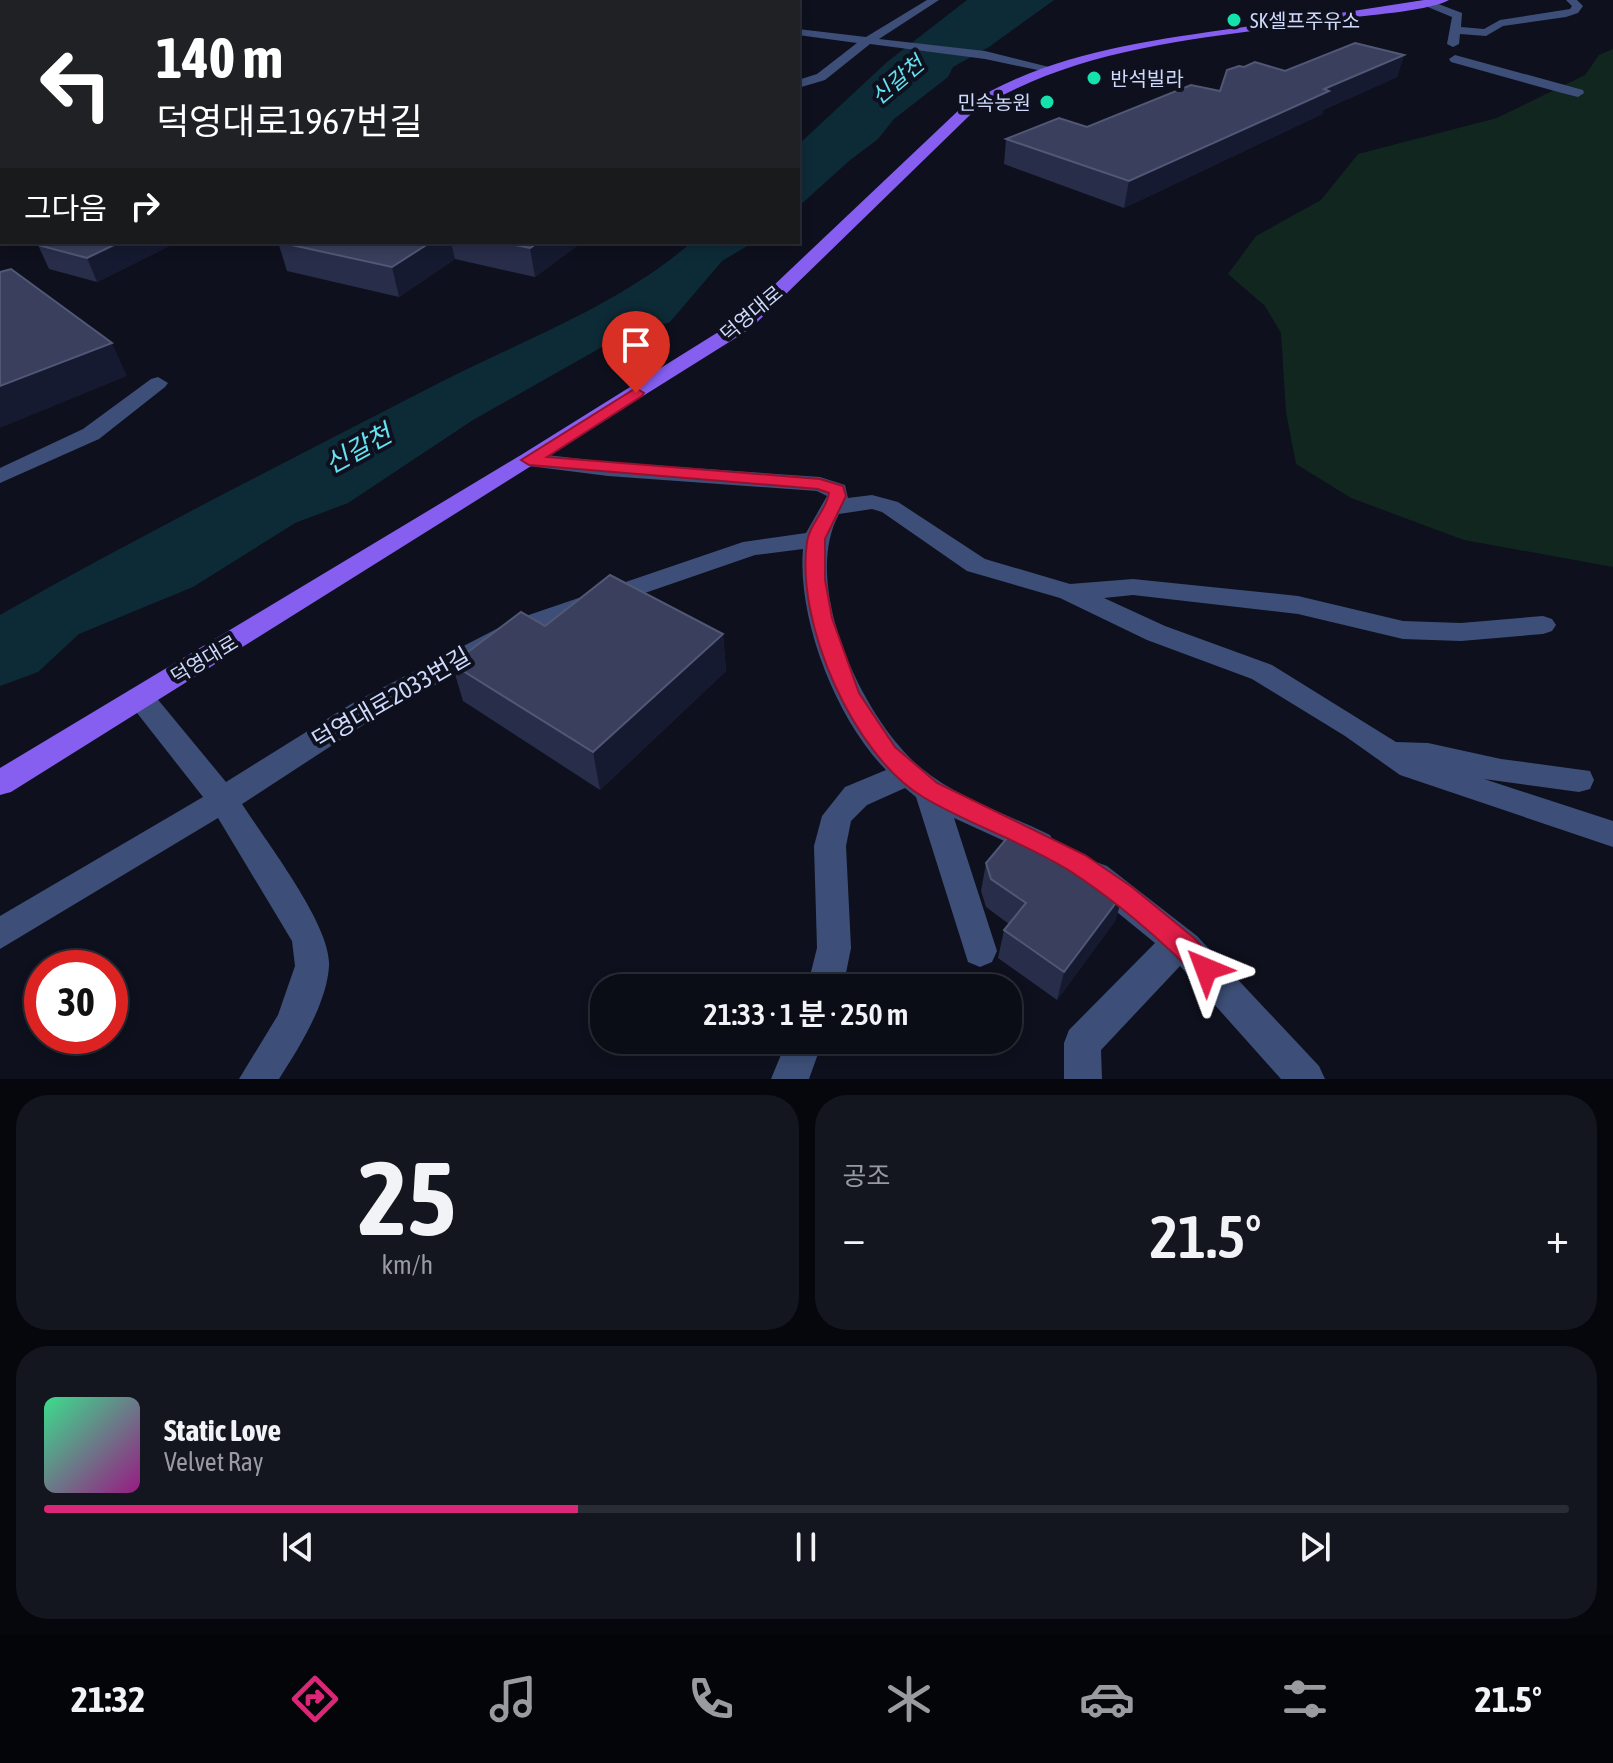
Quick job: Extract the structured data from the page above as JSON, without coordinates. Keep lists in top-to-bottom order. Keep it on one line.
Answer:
{"streets":{"main road":["덕영대로"],"street":["덕영대로2033번길"]},"water":["신갈천"],"places":["SK셀프주유소","반석빌라","민속농원"],"page":{"turn":["140 m","덕영대로1967번길"],"then":"그다음","limit":"30","trip":"21:33 · 1 분 · 250 m","tile":[["25","km/h"],"공조"],"heat":["−","21.5°","+"],"song":["Static Love","Velvet Ray"],"tabs":["21:32","21.5°"]}}
